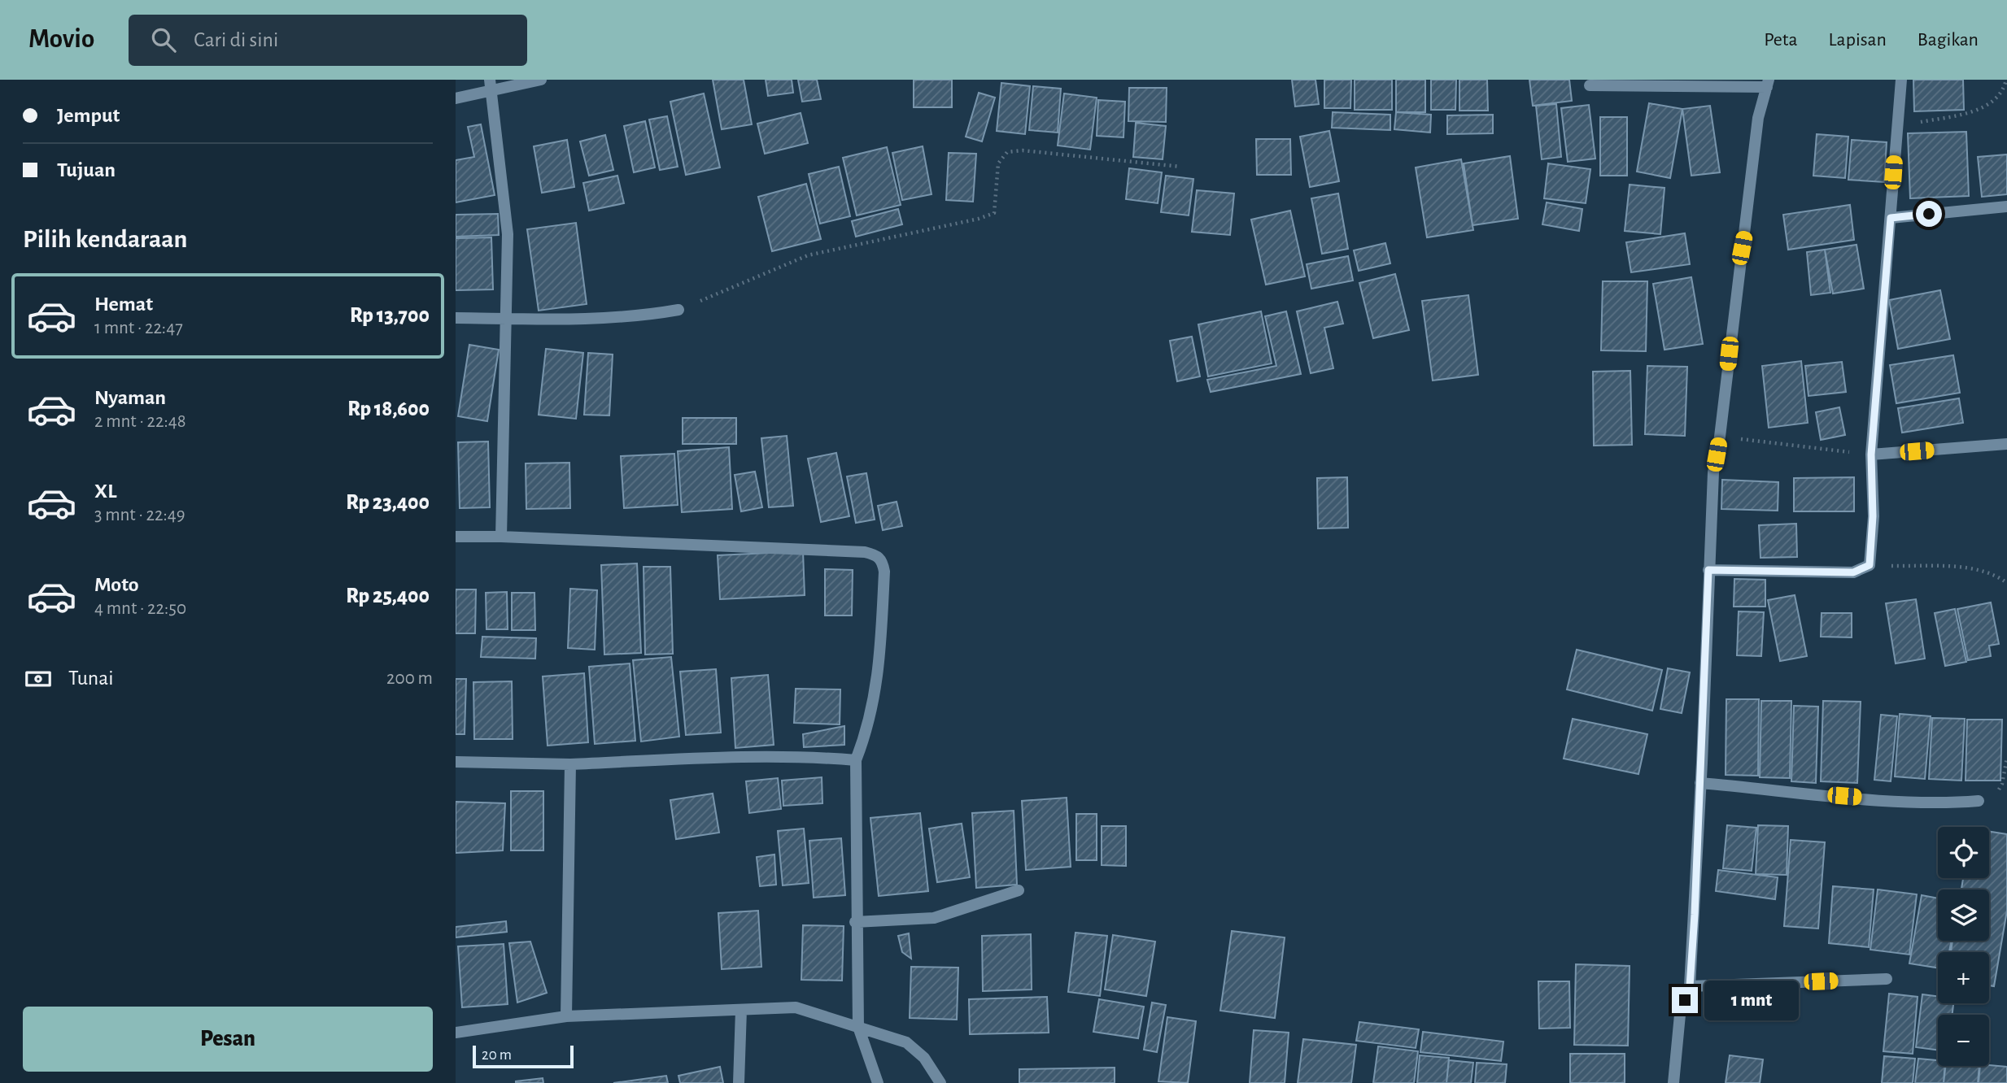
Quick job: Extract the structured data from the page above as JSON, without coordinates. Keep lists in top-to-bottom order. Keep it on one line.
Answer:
{"scale_bar":"20 m","page":{"header":"Movio","search":"Cari di sini","nav":["Peta","Lapisan","Bagikan"],"banner":["Jemput","Tujuan"],"heading":"Pilih kendaraan","list":[{"name":"Hemat","note":"1 mnt · 22:47","value":"Rp 13,700"},{"name":"Nyaman","note":"2 mnt · 22:48","value":"Rp 18,600"},{"name":"XL","note":"3 mnt · 22:49","value":"Rp 23,400"},{"name":"Moto","note":"4 mnt · 22:50","value":"Rp 25,400"}],"pay":["Tunai","200 m"],"map_buttons":["+","−"],"bubble":"1 mnt","buttons":"Pesan","scale":"20 m"}}
